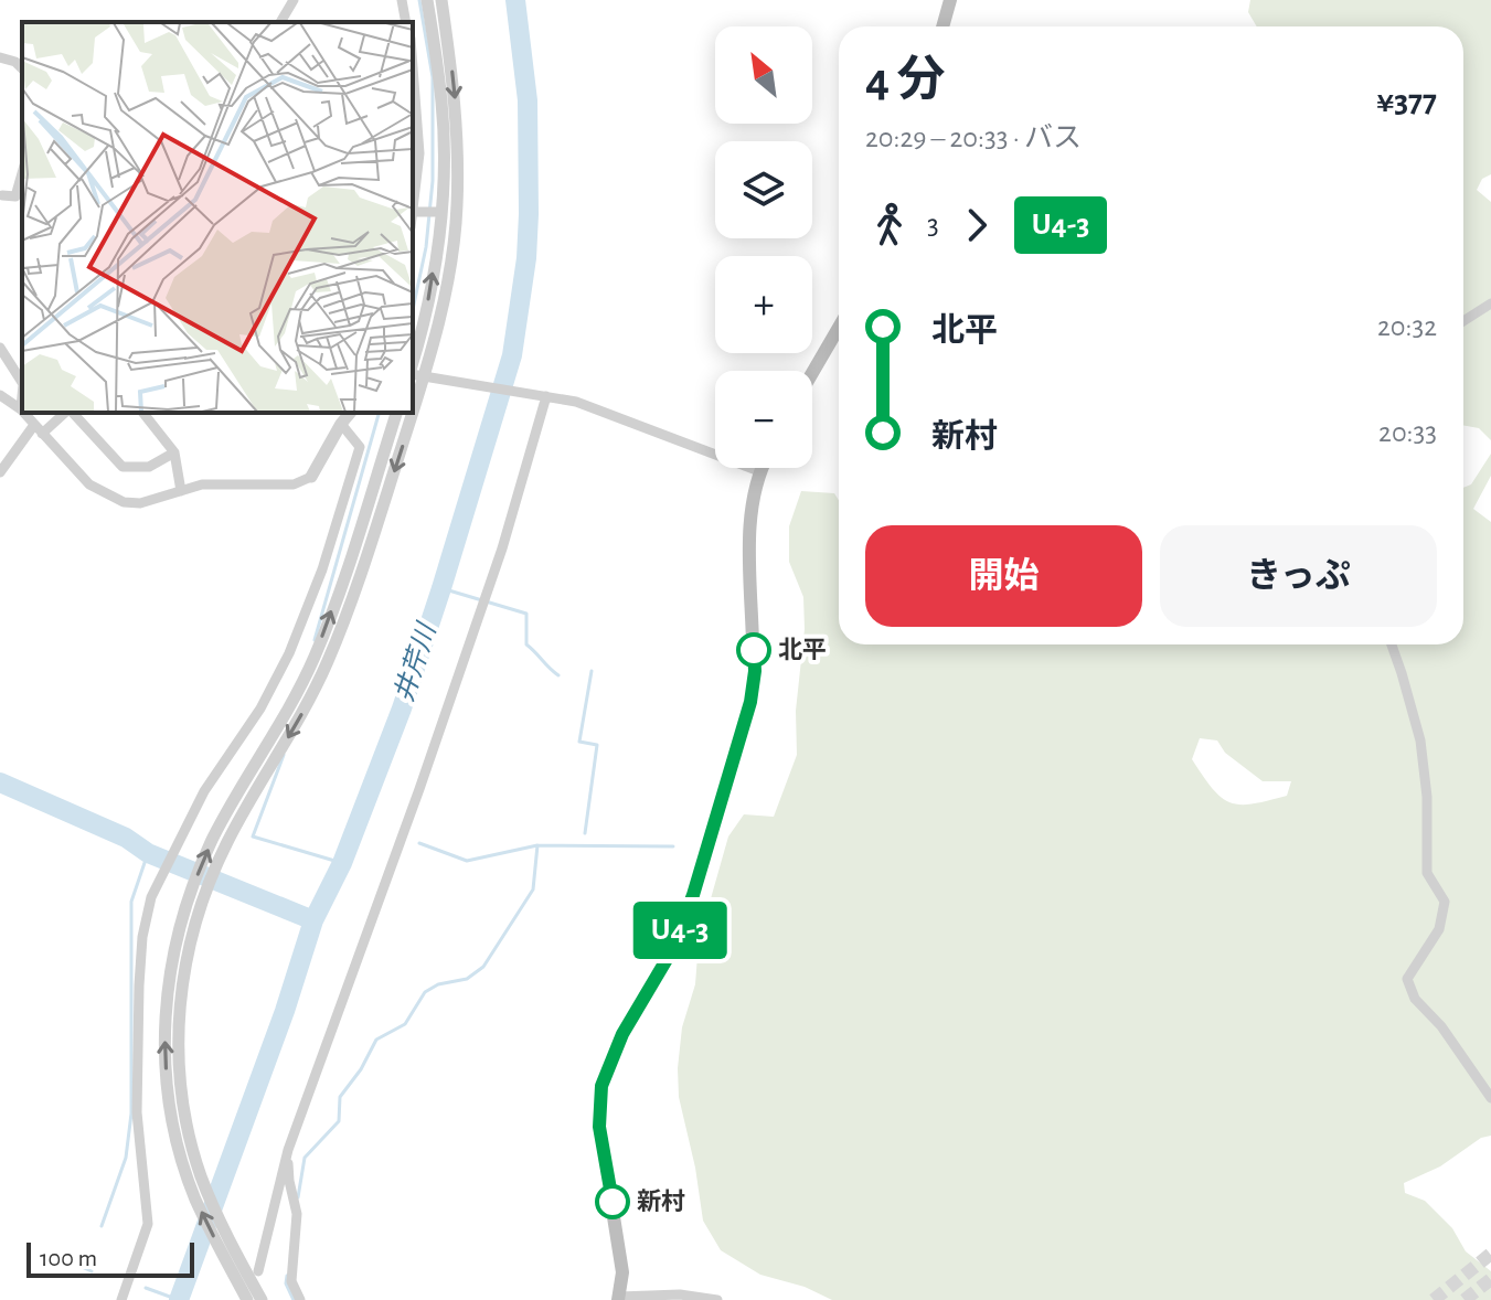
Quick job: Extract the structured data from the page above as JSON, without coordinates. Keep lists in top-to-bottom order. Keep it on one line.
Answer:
{"water":["井芹川"],"places":["北平","新村"],"lines":["bus line U4-3"],"scale_bar":"100 m","north":"top left","page":{"on_map":"U4-3","map_buttons":["+","−"],"heading":["4 分","20:29 – 20:33 · バス","¥377"],"legs":["3","U4-3"],"list":[{"name":"北平","value":"20:32"},{"name":"新村","value":"20:33"}],"buttons":["開始","きっぷ"],"scale":"100 m"}}
